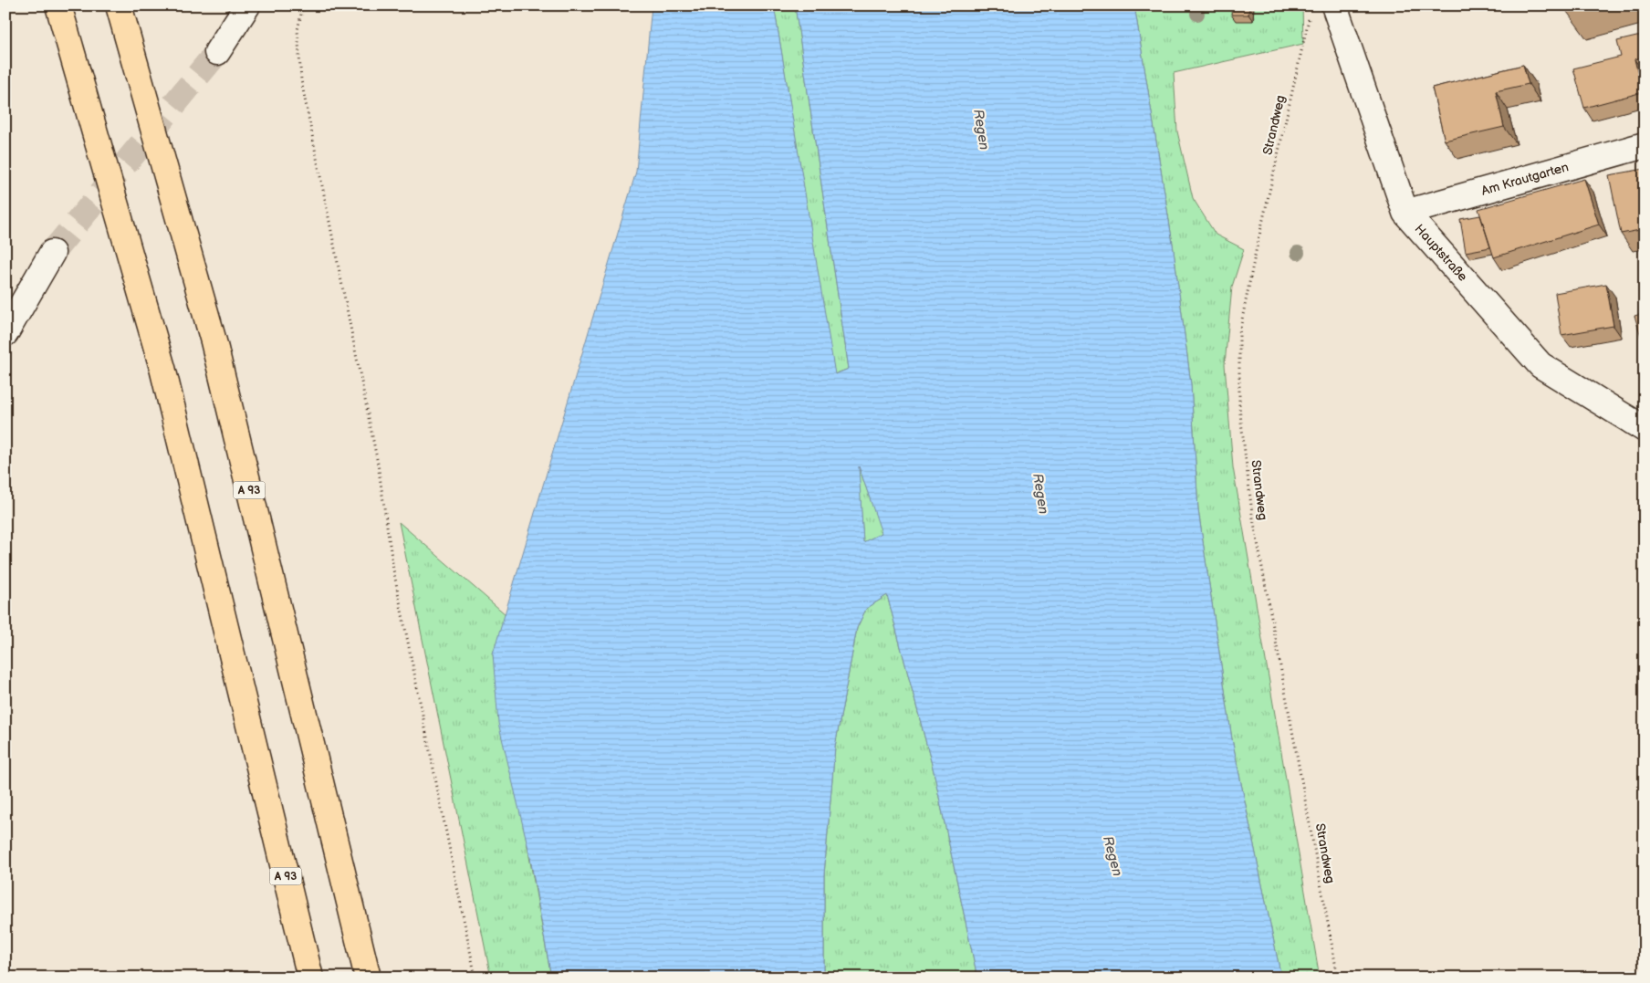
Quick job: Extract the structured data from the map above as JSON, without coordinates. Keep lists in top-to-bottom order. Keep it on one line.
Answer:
{"streets":{"highway":["A 93"],"street":["Am Krautgarten","Hauptstraße"],"path":["Strandweg"]},"crossings":[["Am Krautgarten","Hauptstraße"]],"water":["Regen"]}
